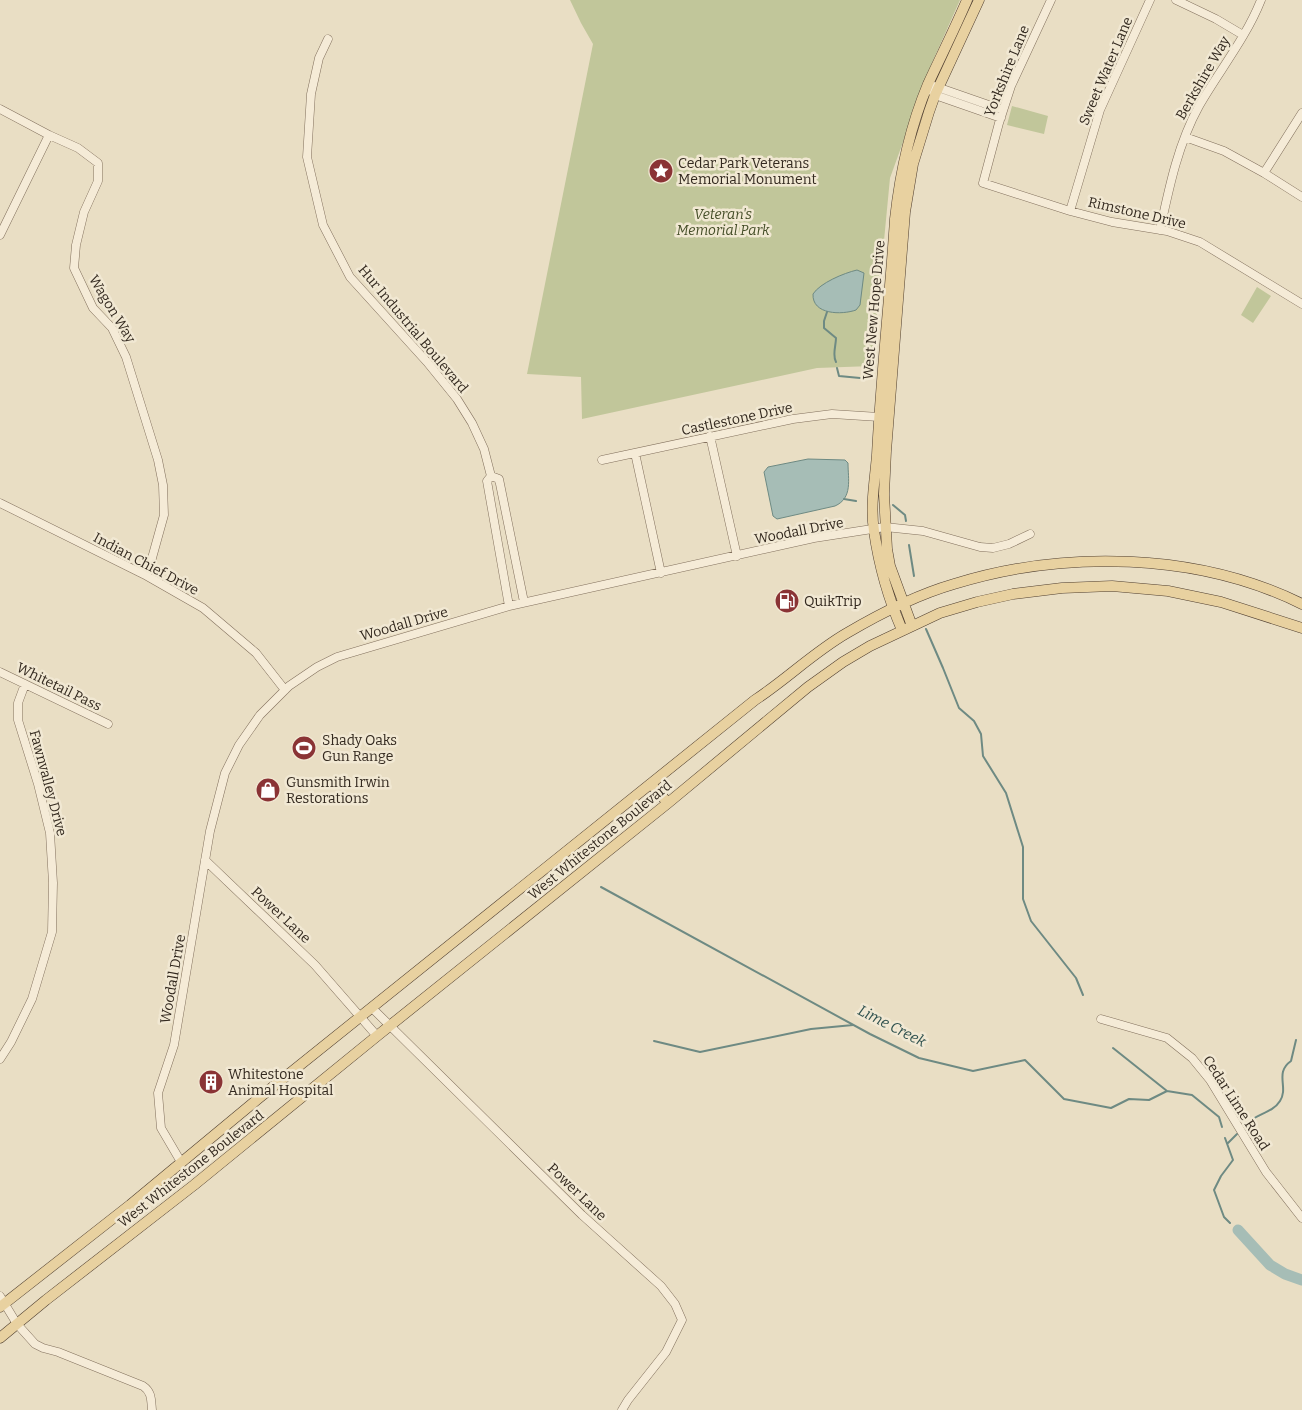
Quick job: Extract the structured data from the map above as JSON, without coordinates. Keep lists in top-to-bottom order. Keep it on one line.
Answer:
{"streets":{"main road":["West New Hope Drive","West Whitestone Boulevard"],"street":["Yorkshire Lane","Sweet Water Lane","Berkshire Way","Rimstone Drive","Wagon Way","Hur Industrial Boulevard","Castlestone Drive","Woodall Drive","Indian Chief Drive","Whitetail Pass","Fawnvalley Drive","Power Lane","Cedar Lime Road"]},"crossings":[["Yorkshire Lane","Rimstone Drive"],["Sweet Water Lane","Rimstone Drive"],["Berkshire Way","Rimstone Drive"],["Wagon Way","Indian Chief Drive"],["West New Hope Drive","Castlestone Drive"],["West New Hope Drive","Woodall Drive"],["West New Hope Drive","West Whitestone Boulevard"],["Hur Industrial Boulevard","Woodall Drive"],["Woodall Drive","Indian Chief Drive"],["Woodall Drive","West Whitestone Boulevard"],["Woodall Drive","Power Lane"],["Whitetail Pass","Fawnvalley Drive"],["West Whitestone Boulevard","Power Lane"]],"water":["Lime Creek"],"parks":["Veteran's Memorial Park"],"places":{"place":["Cedar Park Veterans Memorial Monument"],"fuel station":["QuikTrip"],"sports":["Shady Oaks Gun Range"],"shop":["Gunsmith Irwin Restorations"],"building":["Whitestone Animal Hospital"]}}
